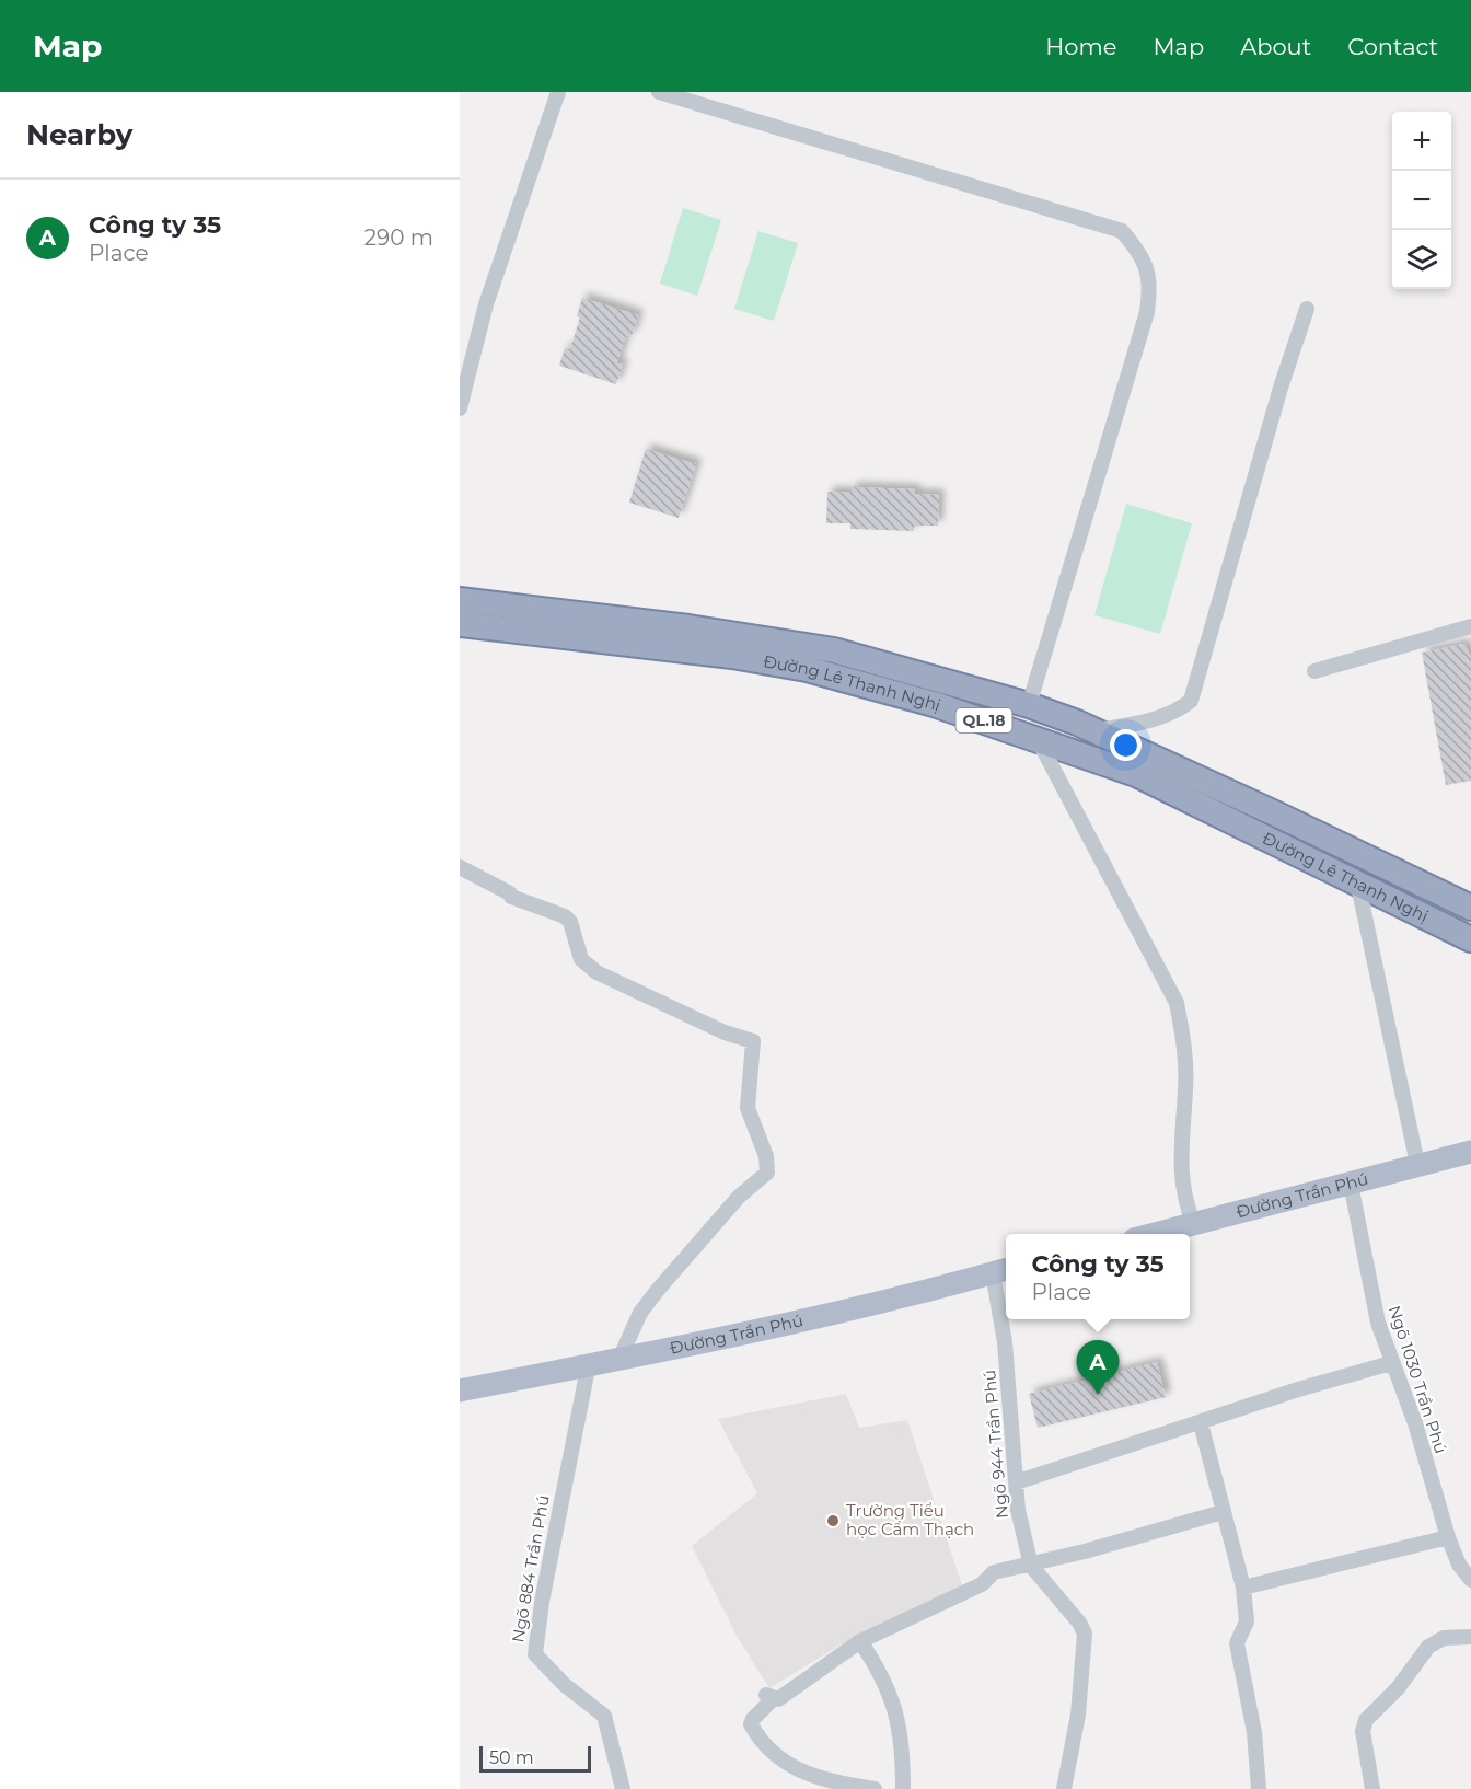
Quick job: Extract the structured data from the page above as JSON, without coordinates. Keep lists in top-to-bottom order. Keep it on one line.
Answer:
{"streets":{"highway":["Đường Lê Thanh Nghị","QL.18"],"main road":["Đường Trần Phú"],"street":["Ngõ 1030 Trần Phú","Ngõ 944 Trần Phú","Ngõ 884 Trần Phú"]},"crossings":[["Đường Trần Phú","Ngõ 1030 Trần Phú"],["Đường Trần Phú","Ngõ 944 Trần Phú"],["Đường Trần Phú","Ngõ 884 Trần Phú"]],"places":["Trường Tiểu học Cẩm Thạch"],"scale_bar":"50 m","page":{"header":"Map","nav":["Home","Map","About","Contact"],"heading":"Nearby","map_buttons":["+","−"],"list":[{"mark":"A","name":"Công ty 35","note":"Place","value":"290 m"}],"popup":["Công ty 35","Place"],"pins":"A","scale":"50 m"}}
